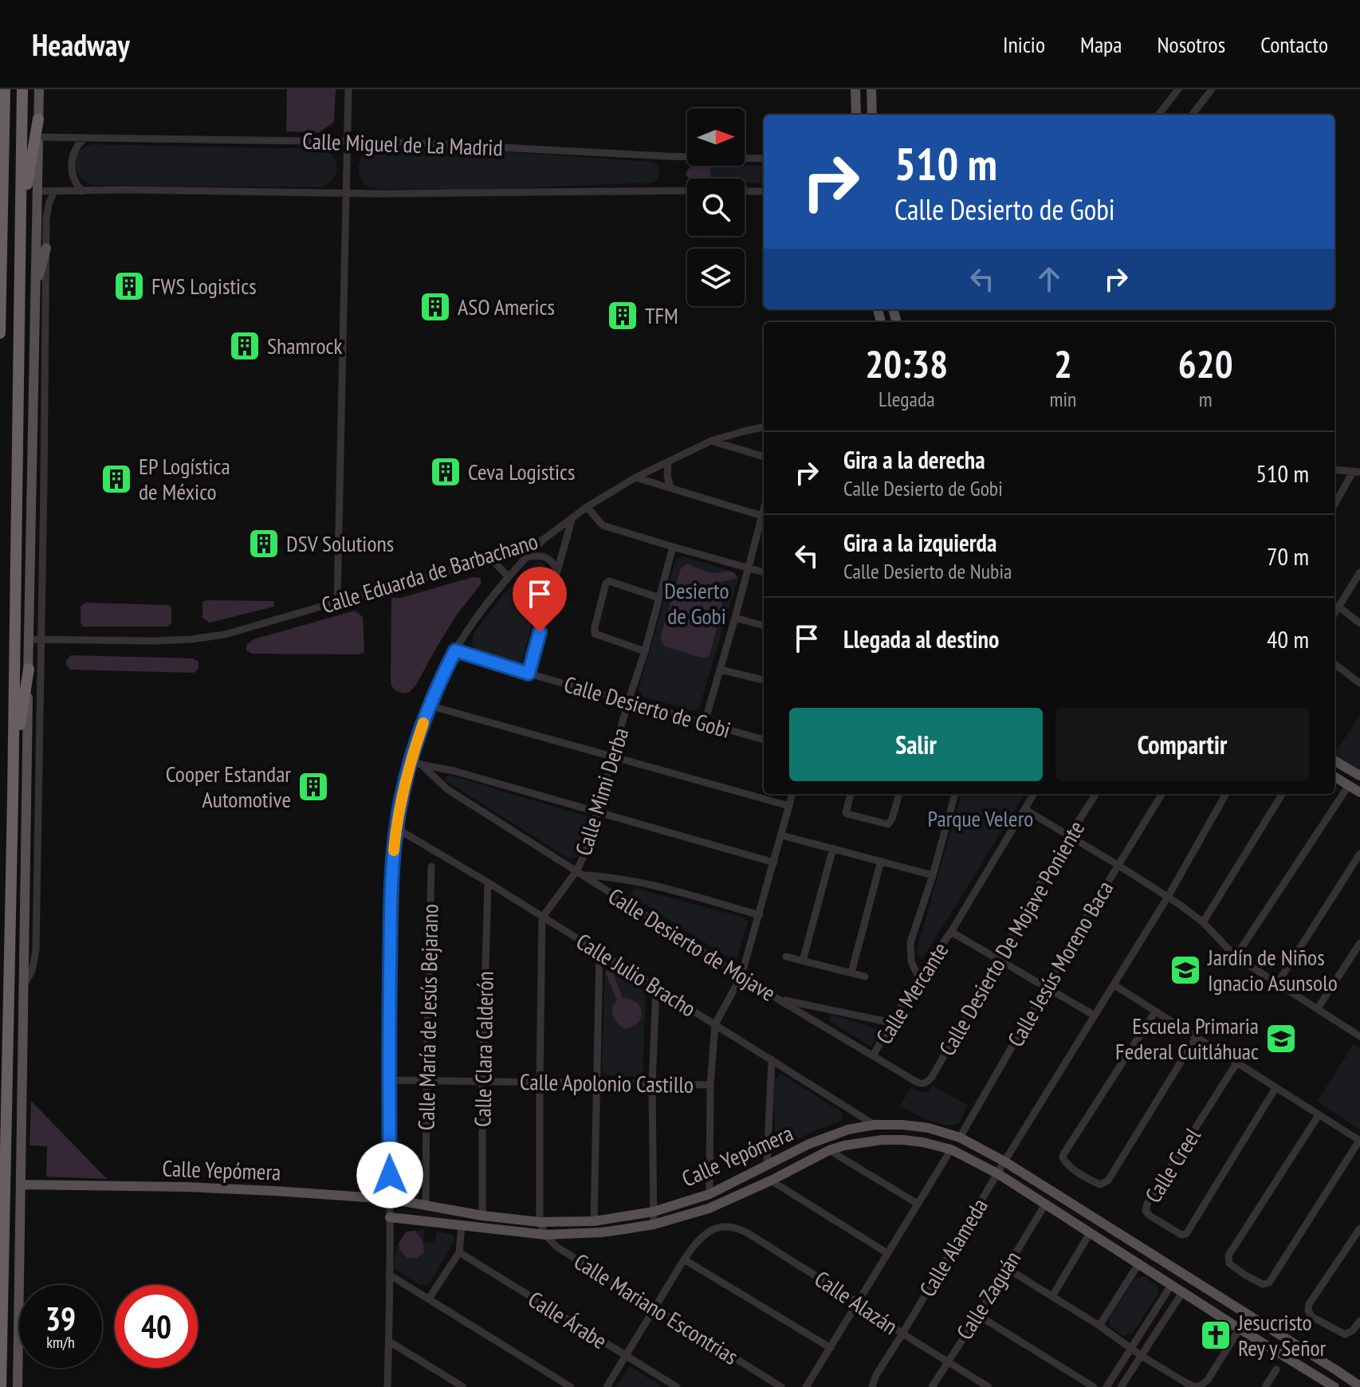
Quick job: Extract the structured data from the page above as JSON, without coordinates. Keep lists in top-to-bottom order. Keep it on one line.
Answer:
{"streets":{"main road":["Calle Yepómera"],"street":["Calle Miguel de La Madrid","Calle Eduarda de Barbachano","Calle Desierto de Gobi","Calle Mimi Derba","Calle Desierto De Mojave Poniente","Calle Desierto de Mojave","Calle Jesús Moreno Baca","Calle Julio Bracho","Calle Mercante","Calle María de Jesús Bejarano","Calle Clara Calderón","Calle Apolonio Castillo","Calle Creel","Calle Alameda","Calle Zaguán","Calle Alazán","Calle Mariano Escontrias","Calle Árabe"]},"crossings":[["Calle Desierto de Gobi","Calle Mimi Derba"],["Calle Mimi Derba","Calle Desierto de Mojave"],["Calle Mimi Derba","Calle Julio Bracho"],["Calle Desierto De Mojave Poniente","Calle Desierto de Mojave"],["Calle Desierto De Mojave Poniente","Calle Mercante"],["Calle Desierto de Mojave","Calle Mercante"],["Calle Jesús Moreno Baca","Calle Mercante"],["Calle Jesús Moreno Baca","Calle Yepómera"],["Calle Julio Bracho","Calle Clara Calderón"],["Calle Julio Bracho","Calle Yepómera"],["Calle Mercante","Calle Alameda"],["Calle María de Jesús Bejarano","Calle Apolonio Castillo"],["Calle María de Jesús Bejarano","Calle Yepómera"],["Calle Clara Calderón","Calle Apolonio Castillo"],["Calle Clara Calderón","Calle Yepómera"],["Calle Yepómera","Calle Alameda"],["Calle Yepómera","Calle Zaguán"],["Calle Yepómera","Calle Mariano Escontrias"],["Calle Alameda","Calle Alazán"],["Calle Zaguán","Calle Alazán"]],"parks":["Desierto de Gobi","Parque Velero"],"places":{"building":["FWS Logistics","ASO Americs","TFM","Shamrock","Ceva Logistics","EP Logística de México","DSV Solutions","Cooper Estandar Automotive"],"school or university":["Jardín de Niños Ignacio Asunsolo","Escuela Primaria Federal Cuitláhuac"],"church":["Jesucristo Rey y Señor"]},"north":"right","page":{"header":"Headway","nav":["Inicio","Mapa","Nosotros","Contacto"],"turn":["510 m","Calle Desierto de Gobi"],"eta":["20:38","Llegada","2","min","620","m"],"list":[{"name":"Gira a la derecha","note":"Calle Desierto de Gobi","value":"510 m"},{"name":"Gira a la izquierda","note":"Calle Desierto de Nubia","value":"70 m"},{"name":"Llegada al destino","value":"40 m"}],"buttons":["Salir","Compartir"],"speed":"39 km/h","limit":"40"}}
